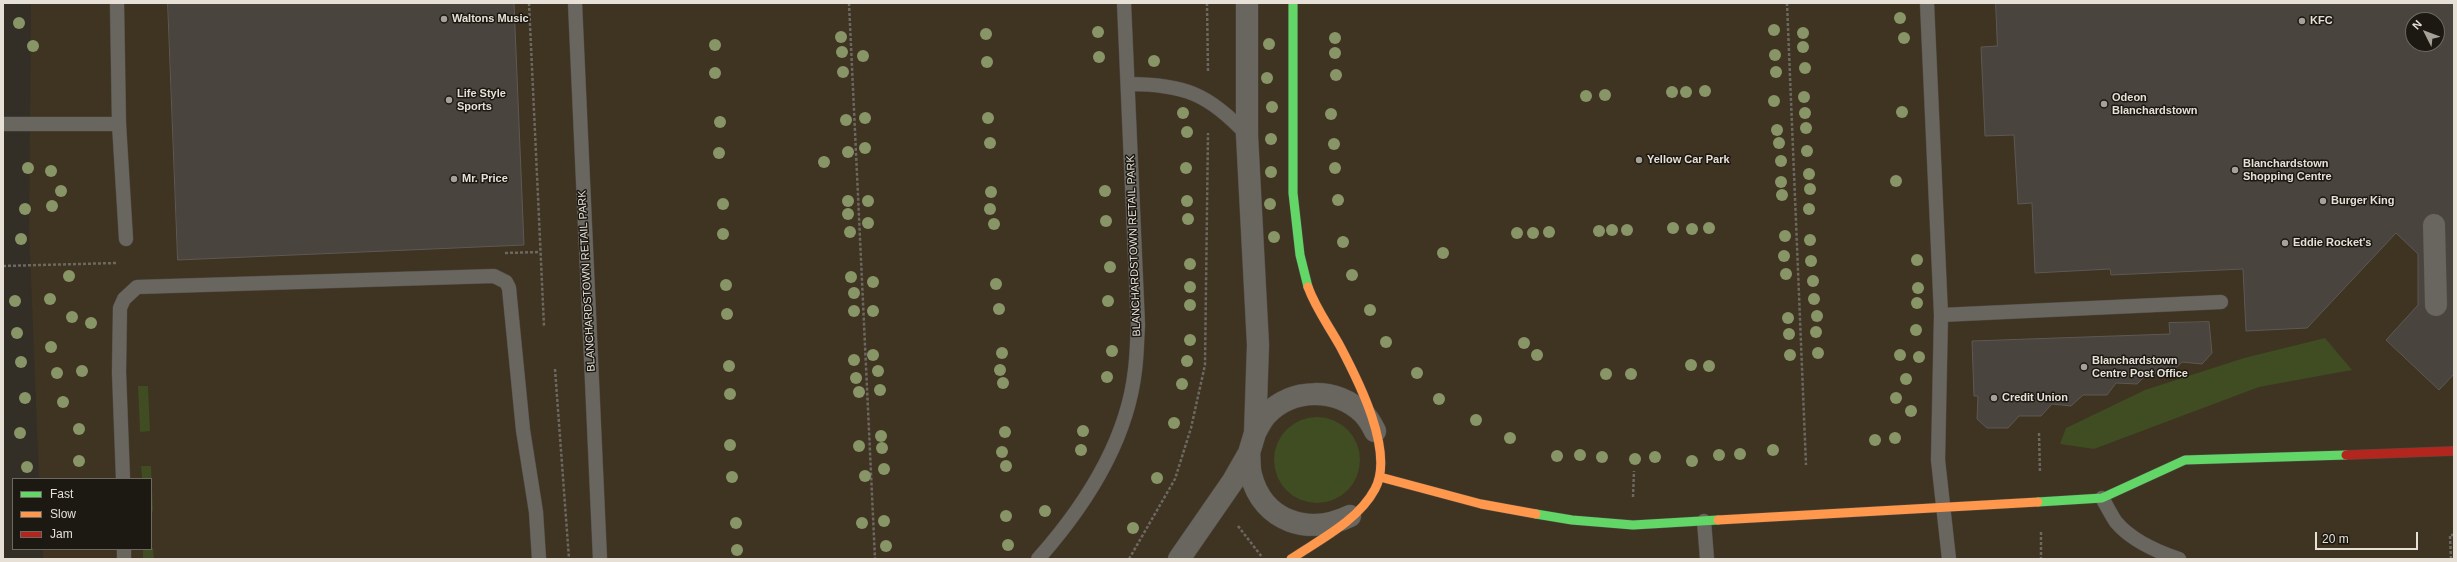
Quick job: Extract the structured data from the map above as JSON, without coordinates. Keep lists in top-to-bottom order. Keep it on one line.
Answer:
{"streets":{"lane":["BLANCHARDSTOWN RETAIL PARK"]},"places":["Waltons Music","KFC","Life Style Sports","Odeon Blanchardstown","Yellow Car Park","Blanchardstown Shopping Centre","Mr. Price","Burger King","Eddie Rocket's","Blanchardstown Centre Post Office","Credit Union"],"legend":["Fast","Slow","Jam"],"scale_bar":"20 m","north":"top left"}
